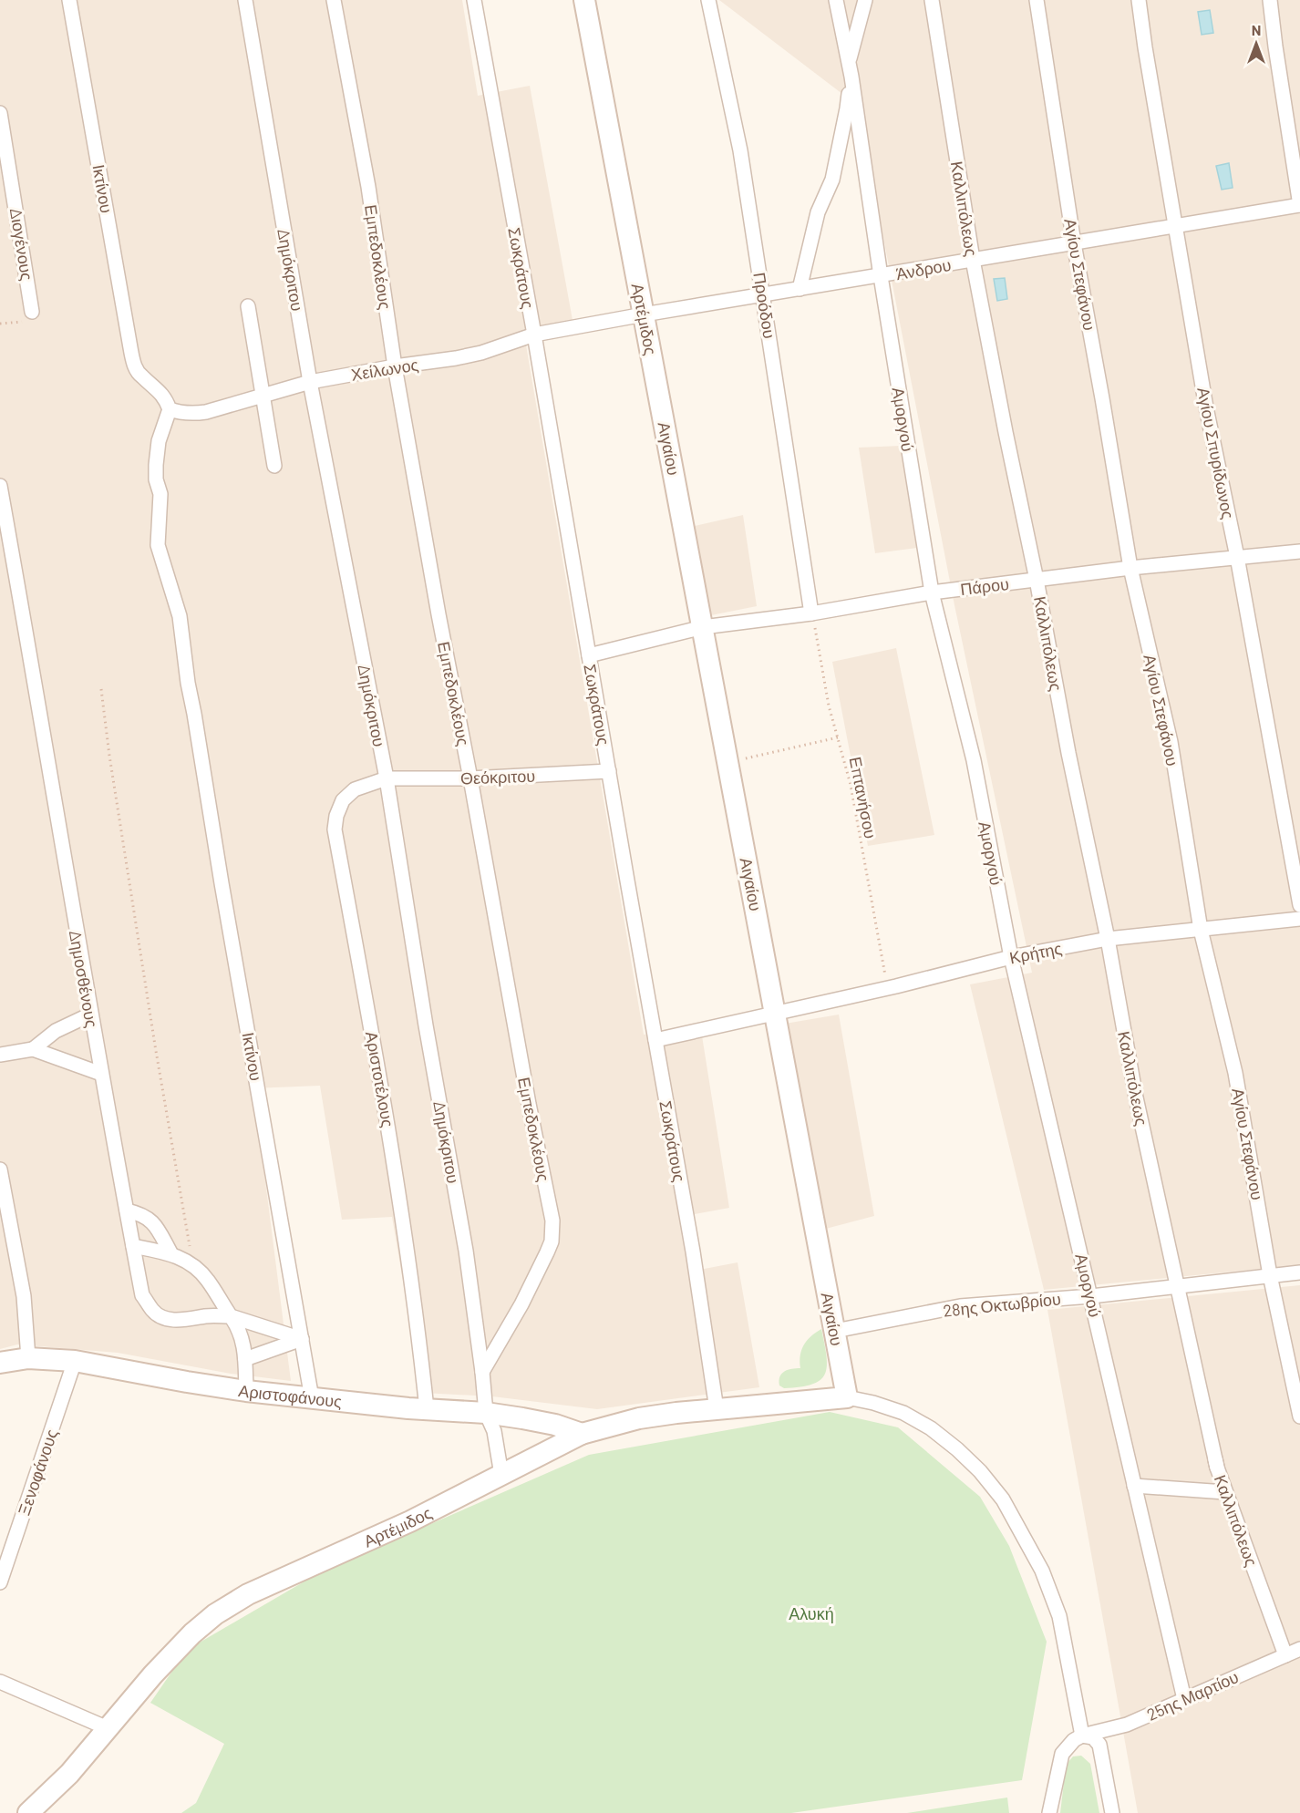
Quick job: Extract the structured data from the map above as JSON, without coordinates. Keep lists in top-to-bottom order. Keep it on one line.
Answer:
{"streets":{"main road":["Αρτέμιδος","Αιγαίου","Αριστοφάνους"],"street":["Ικτίνου","Καλλιπόλεως","Διογένους","Εμπεδοκλέους","Σωκράτους","Άνδρου","Δημόκριτου","Αγίου Στεφάνου","Προόδου","Χείλωνος","Αμοργού","Αγίου Σπυρίδωνος","Πάρου","Θεόκριτου","Κρήτης","Δημοσθένους","Αριστοτέλους","28ης Οκτωβρίου","Ξενοφάνους","25ης Μαρτίου"],"path":["Επτανήσου"]},"crossings":[["Ικτίνου","Χείλωνος"],["Ικτίνου","Αριστοφάνους"],["Καλλιπόλεως","Άνδρου"],["Καλλιπόλεως","Πάρου"],["Καλλιπόλεως","Κρήτης"],["Καλλιπόλεως","28ης Οκτωβρίου"],["Καλλιπόλεως","25ης Μαρτίου"],["Εμπεδοκλέους","Δημόκριτου"],["Εμπεδοκλέους","Χείλωνος"],["Εμπεδοκλέους","Θεόκριτου"],["Σωκράτους","Αρτέμιδος"],["Σωκράτους","Χείλωνος"],["Σωκράτους","Πάρου"],["Σωκράτους","Θεόκριτου"],["Σωκράτους","Κρήτης"],["Άνδρου","Αγίου Στεφάνου"],["Άνδρου","Προόδου"],["Άνδρου","Αρτέμιδος"],["Άνδρου","Χείλωνος"],["Άνδρου","Αμοργού"],["Άνδρου","Αγίου Σπυρίδωνος"],["Δημόκριτου","Αρτέμιδος"],["Δημόκριτου","Χείλωνος"],["Δημόκριτου","Θεόκριτου"],["Δημόκριτου","Αριστοτέλους"],["Δημόκριτου","Αριστοφάνους"],["Αγίου Στεφάνου","Πάρου"],["Αγίου Στεφάνου","Κρήτης"],["Αγίου Στεφάνου","28ης Οκτωβρίου"],["Προόδου","Πάρου"],["Προόδου","Επτανήσου"],["Αρτέμιδος","Χείλωνος"],["Αρτέμιδος","Αιγαίου"],["Αρτέμιδος","Αριστοφάνους"],["Αμοργού","Πάρου"],["Αμοργού","Κρήτης"],["Αμοργού","28ης Οκτωβρίου"],["Αμοργού","25ης Μαρτίου"],["Αιγαίου","Πάρου"],["Αιγαίου","Κρήτης"],["Αιγαίου","28ης Οκτωβρίου"],["Αγίου Σπυρίδωνος","Πάρου"],["Πάρου","Επτανήσου"],["Θεόκριτου","Αριστοτέλους"],["Επτανήσου","Κρήτης"],["Αριστοτέλους","Αριστοφάνους"],["Αριστοφάνους","Ξενοφάνους"]],"parks":["Αλυκή"],"north":"top"}
